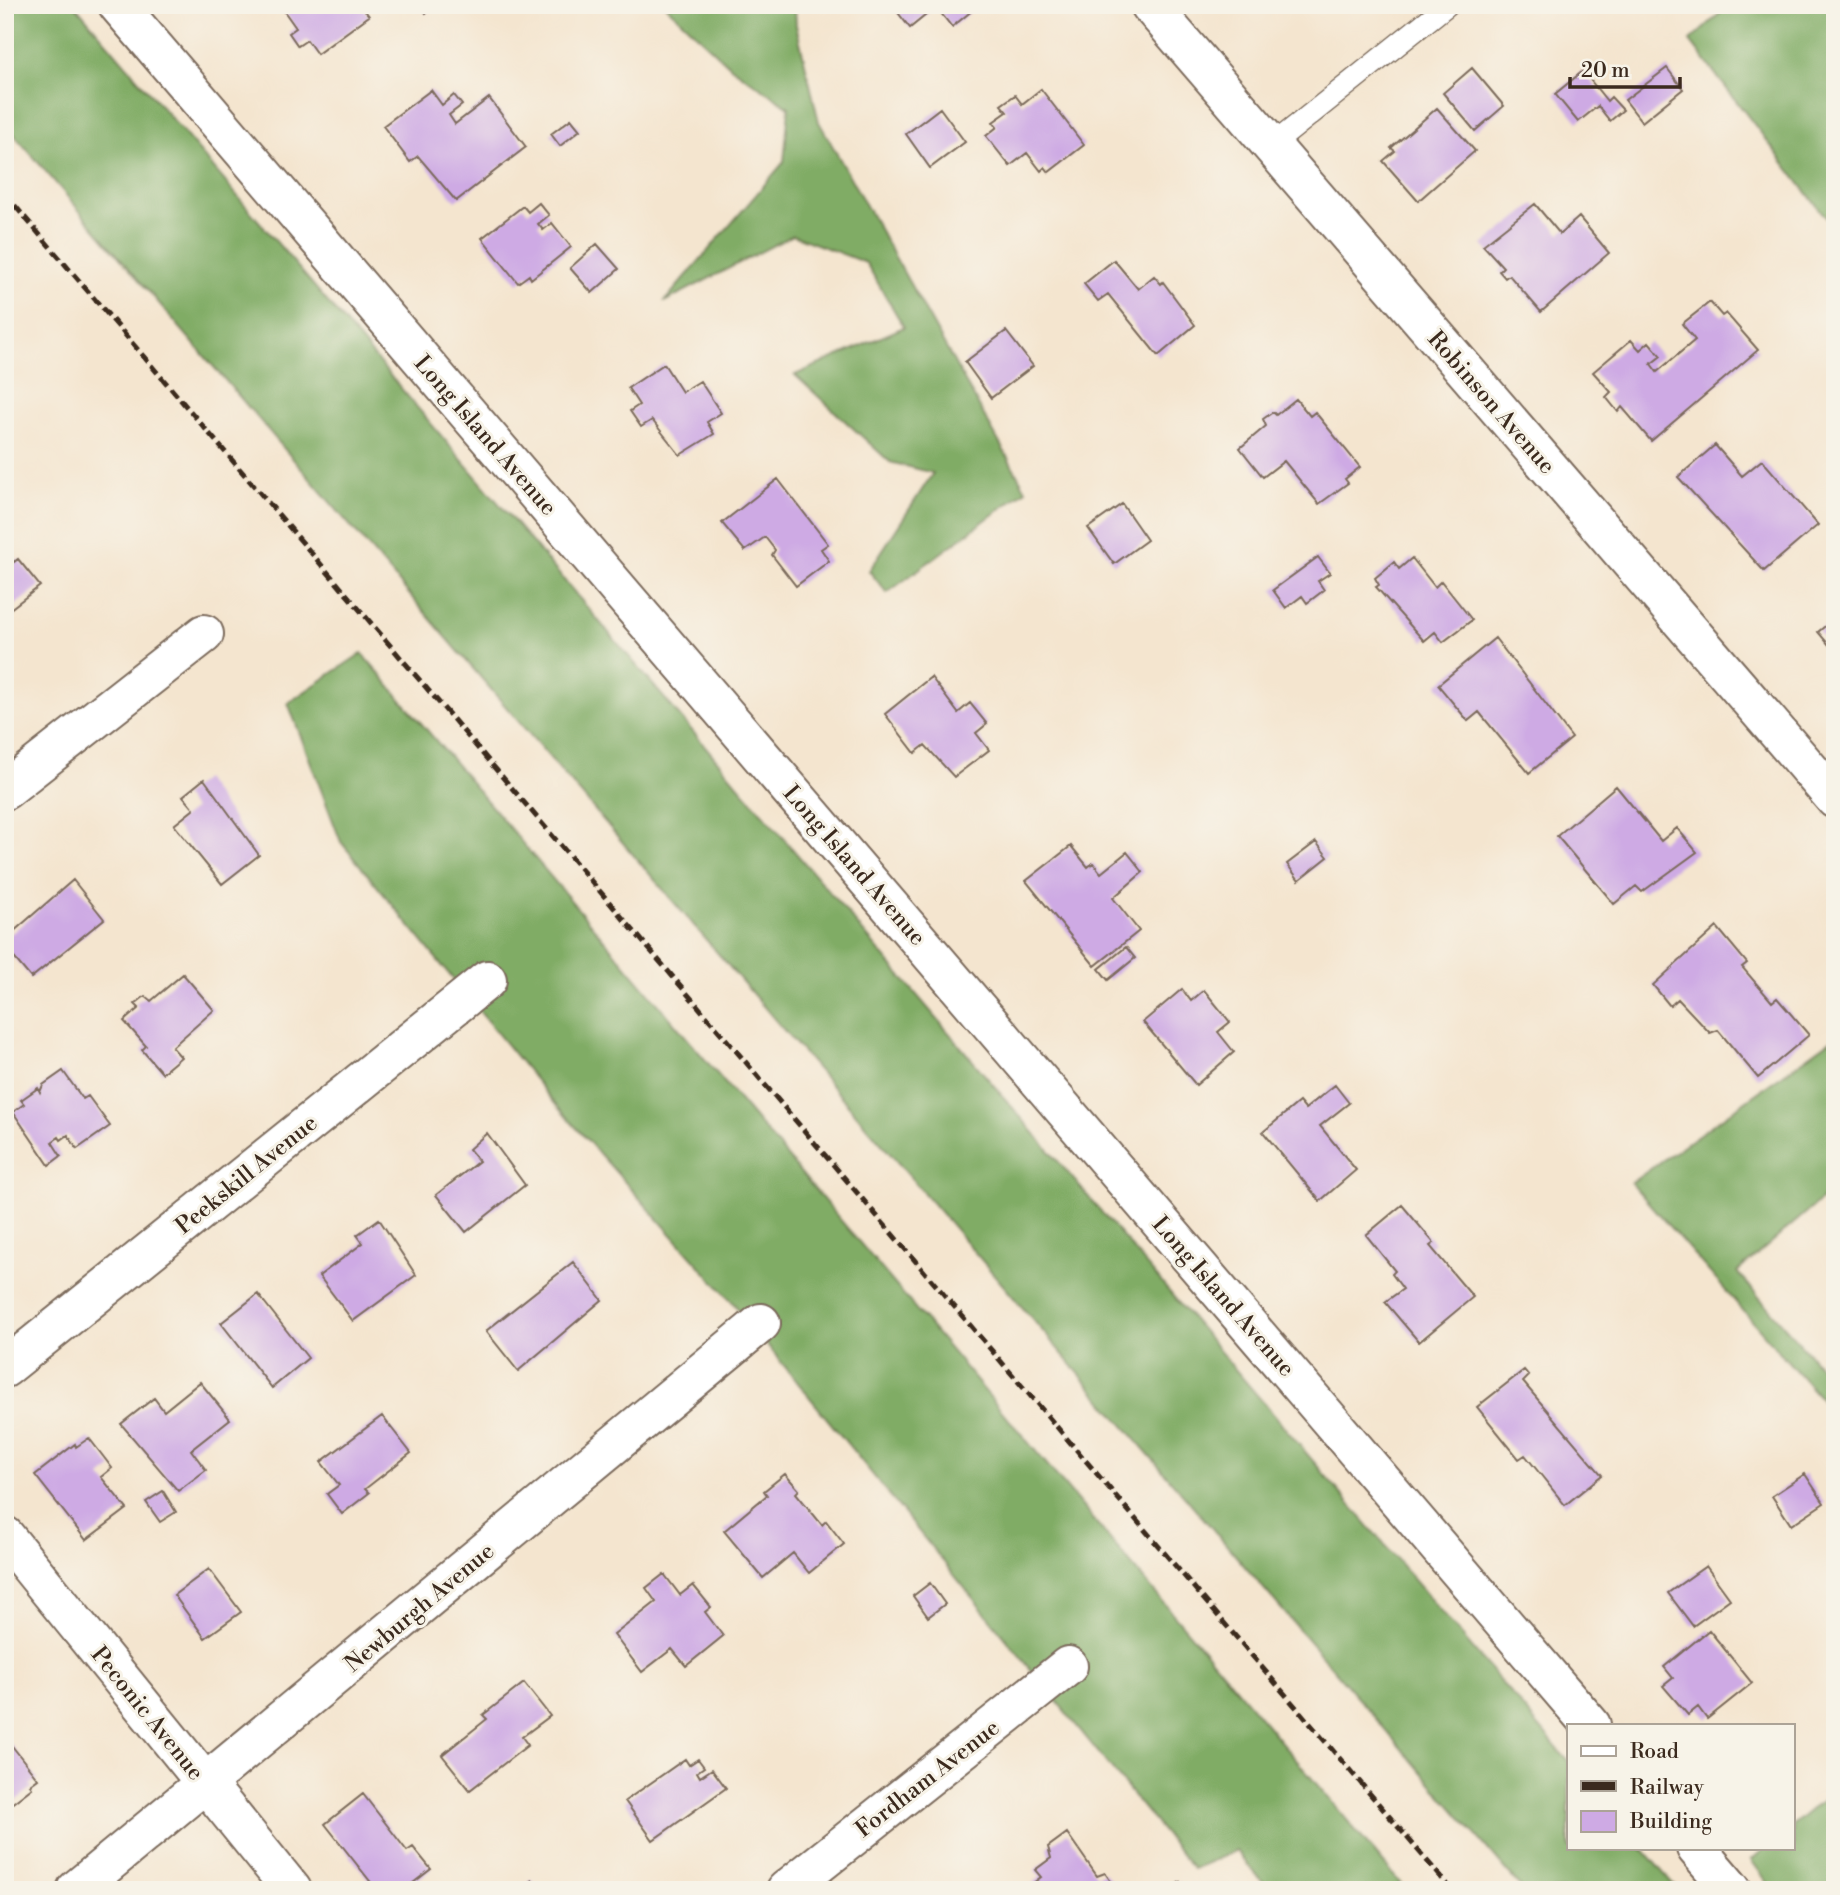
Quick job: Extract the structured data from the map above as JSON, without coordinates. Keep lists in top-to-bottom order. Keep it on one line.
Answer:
{"streets":{"street":["Robinson Avenue","Long Island Avenue","Peekskill Avenue","Newburgh Avenue","Peconic Avenue","Fordham Avenue"]},"crossings":[["Newburgh Avenue","Peconic Avenue"]],"legend":["Road","Railway","Building"],"scale_bar":"20 m"}
